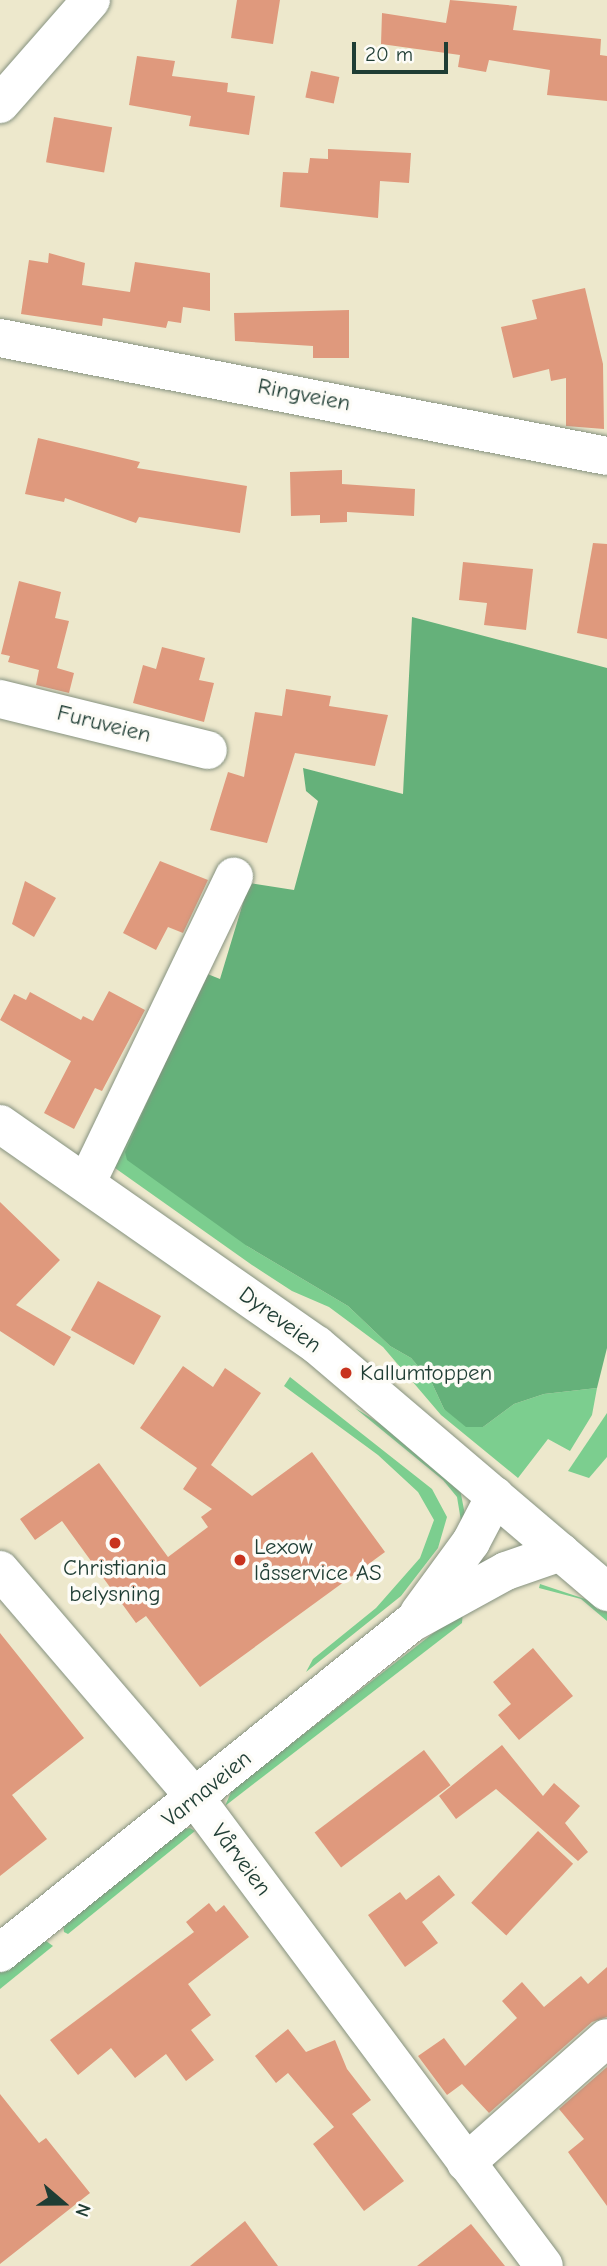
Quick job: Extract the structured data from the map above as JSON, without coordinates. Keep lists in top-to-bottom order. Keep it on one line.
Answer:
{"streets":{"street":["Ringveien","Furuveien","Dyreveien","Varnaveien","Vårveien"]},"crossings":[["Varnaveien","Vårveien"]],"places":["Kallumtoppen","Christiania belysning","Lexow låsservice AS"],"scale_bar":"20 m","north":"right"}
